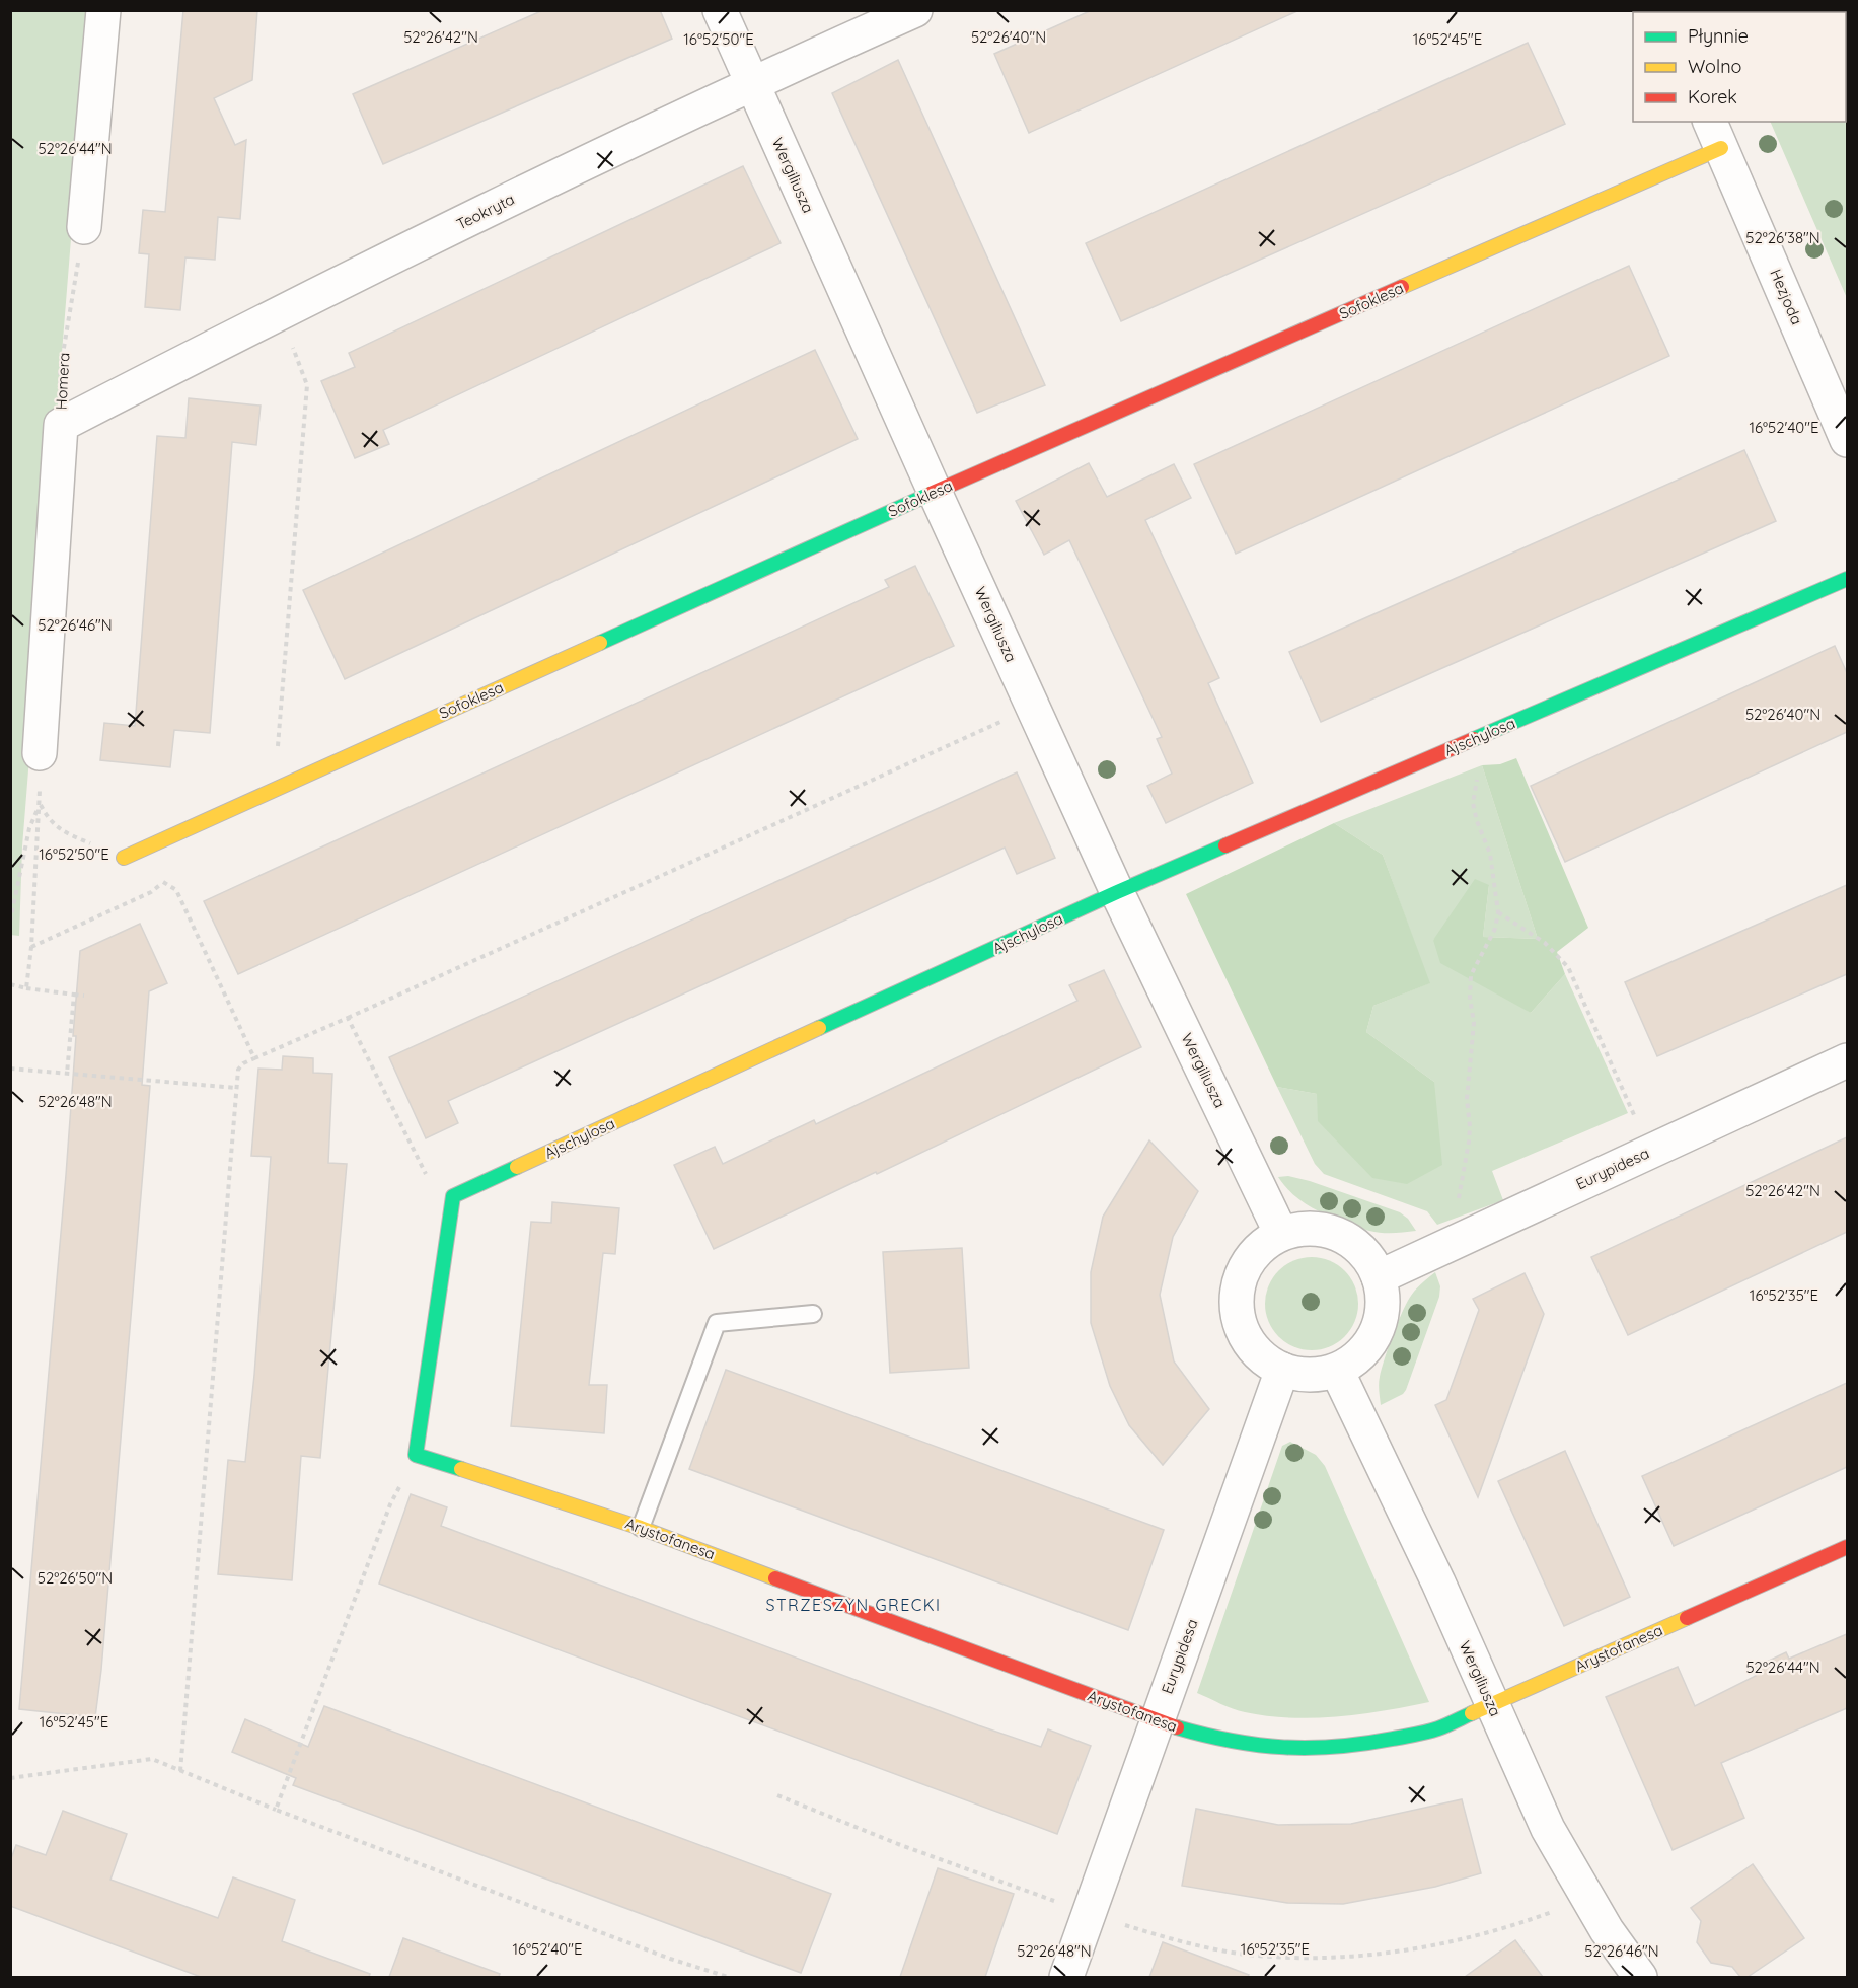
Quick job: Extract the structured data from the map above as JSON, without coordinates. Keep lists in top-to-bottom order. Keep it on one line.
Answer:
{"streets":{"street":["Wergiliusza","Teokryta","Hezjoda","Sofoklesa","Homera","Ajschylosa","Eurypidesa","Arystofanesa"]},"crossings":[["Wergiliusza","Teokryta"],["Wergiliusza","Sofoklesa"],["Wergiliusza","Ajschylosa"],["Wergiliusza","Eurypidesa"],["Wergiliusza","Arystofanesa"],["Teokryta","Homera"],["Hezjoda","Sofoklesa"],["Eurypidesa","Arystofanesa"]],"districts":["STRZESZYN GRECKI"],"legend":["Płynnie","Wolno","Korek"],"coordinates":["52°26'40\"N","52°26'42\"N","16°52'50\"E","16°52'45\"E","52°26'44\"N","52°26'38\"N","16°52'40\"E","52°26'46\"N","52°26'48\"N","16°52'35\"E","52°26'50\"N"]}
